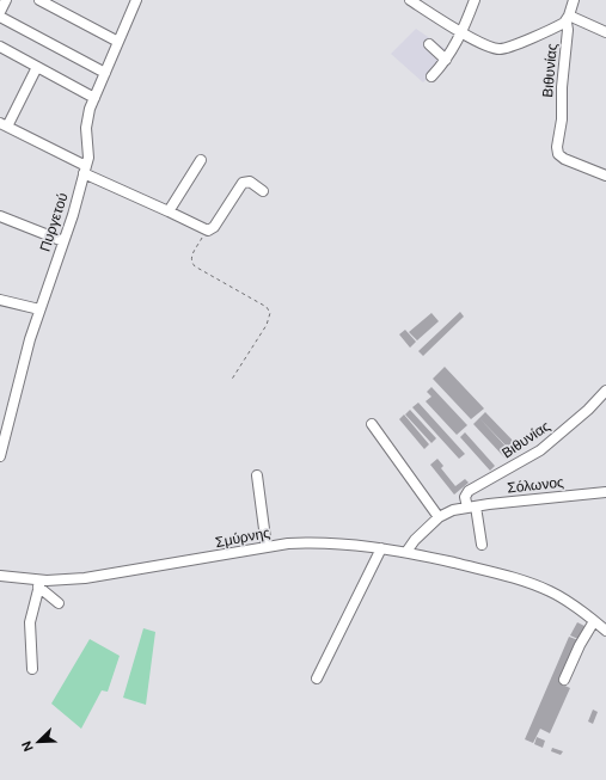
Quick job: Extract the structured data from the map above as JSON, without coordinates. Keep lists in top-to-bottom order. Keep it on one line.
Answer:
{"streets":{"street":["Βιθυνίας","Πυργετού","Σόλωνος","Σμύρνης"]},"crossings":[["Βιθυνίας","Σόλωνος"]],"north":"bottom left"}
